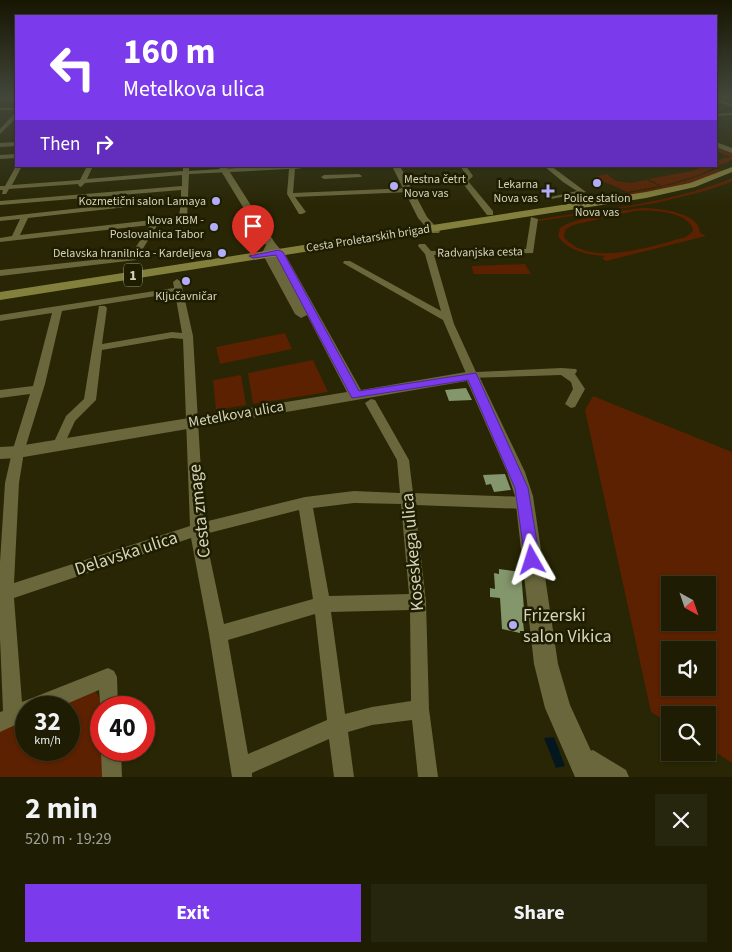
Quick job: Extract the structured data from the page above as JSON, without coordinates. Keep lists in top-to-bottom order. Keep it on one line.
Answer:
{"streets":{"main road":["Cesta Proletarskih brigad","1"],"street":["Radvanjska cesta","Metelkova ulica","Cesta zmage","Koseskega ulica","Delavska ulica"]},"crossings":[["Cesta Proletarskih brigad","Radvanjska cesta"],["Radvanjska cesta","Metelkova ulica"],["Radvanjska cesta","Delavska ulica"],["Metelkova ulica","Cesta zmage"],["Cesta zmage","Delavska ulica"],["Koseskega ulica","Delavska ulica"]],"places":{"other":["Police station Nova vas","Mestna četrt Nova vas","Kozmetični salon Lamaya","Nova KBM - Poslovalnica Tabor","Delavska hranilnica - Kardeljeva","Ključavničar","Frizerski salon Vikica"],"health":["Lekarna Nova vas"]},"north":"bottom right","page":{"turn":["160 m","Metelkova ulica"],"then":"Then","speed":"32 km/h","limit":"40","heading":["2 min","520 m · 19:29"],"buttons":["Exit","Share"]}}
